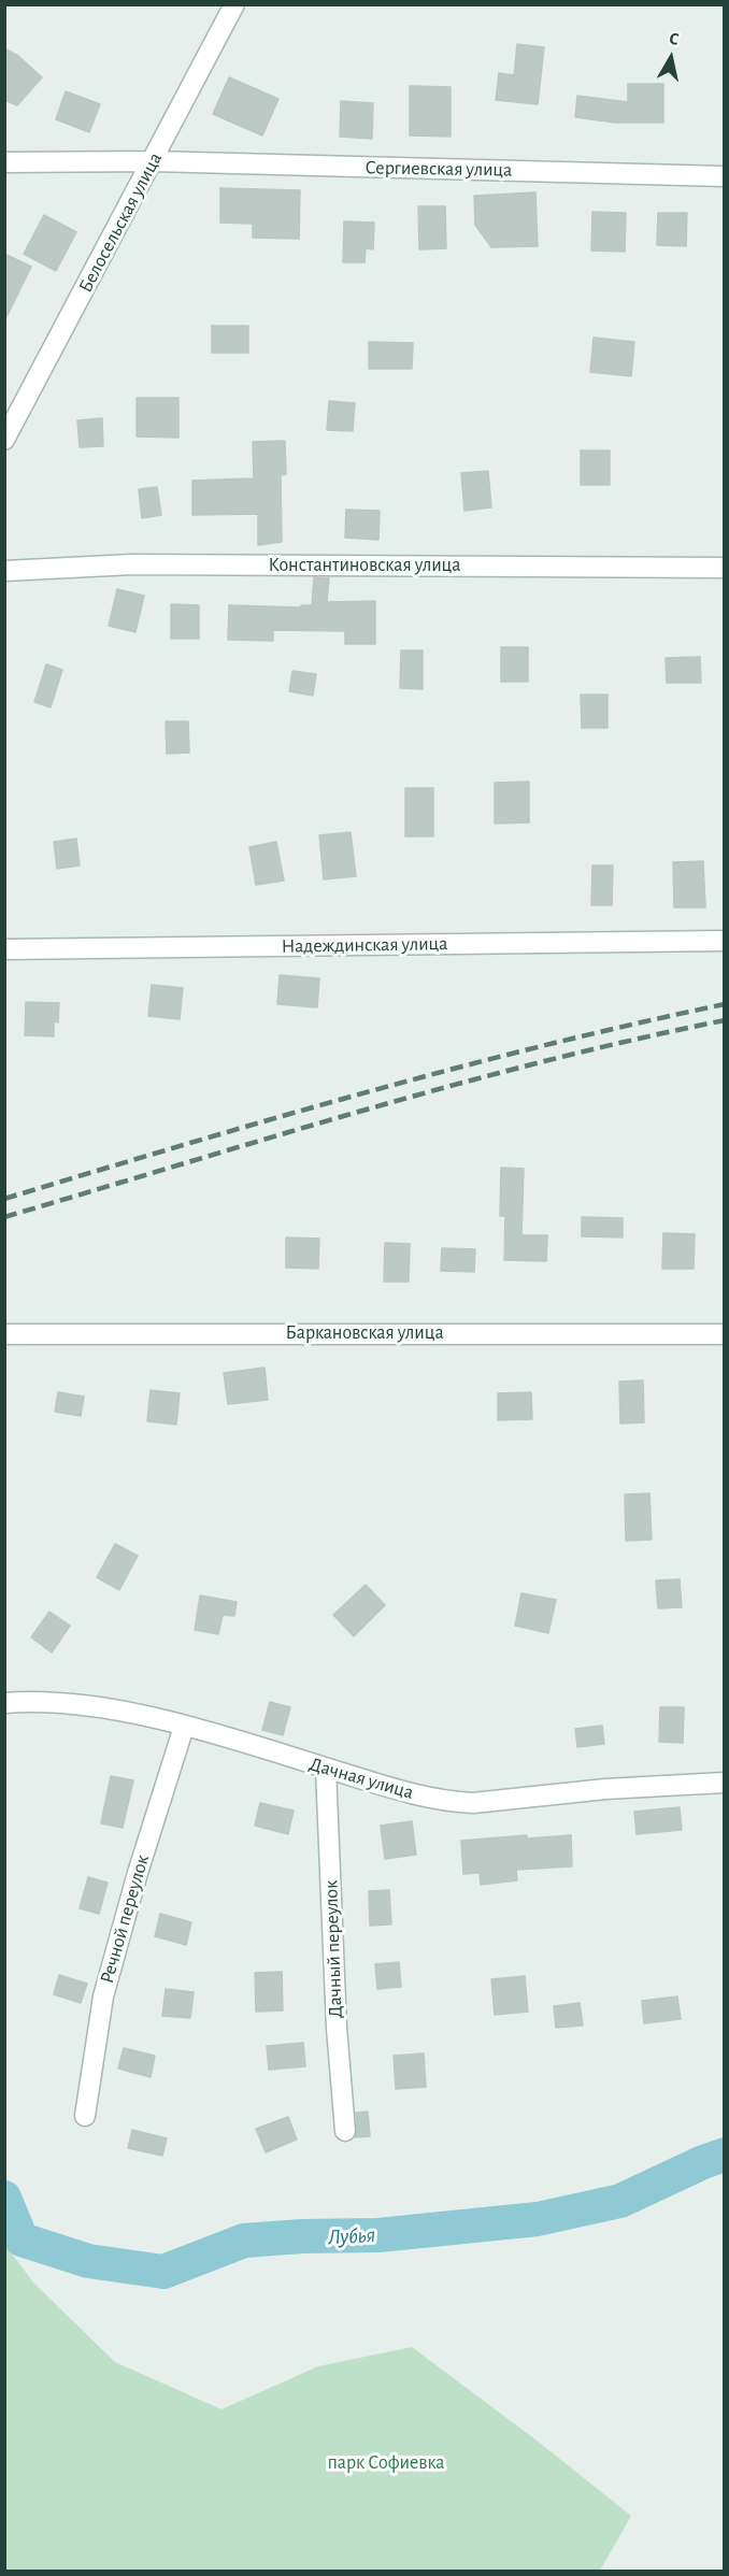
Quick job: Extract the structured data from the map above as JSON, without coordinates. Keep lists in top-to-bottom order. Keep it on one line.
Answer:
{"streets":{"street":["Сергиевская улица","Белосельская улица","Константиновская улица","Надеждинская улица","Баркановская улица","Дачная улица","Речной переулок","Дачный переулок"]},"crossings":[["Сергиевская улица","Белосельская улица"],["Дачная улица","Речной переулок"],["Дачная улица","Дачный переулок"]],"water":["Лубья"],"parks":["парк Софиевка"],"north":"top"}
